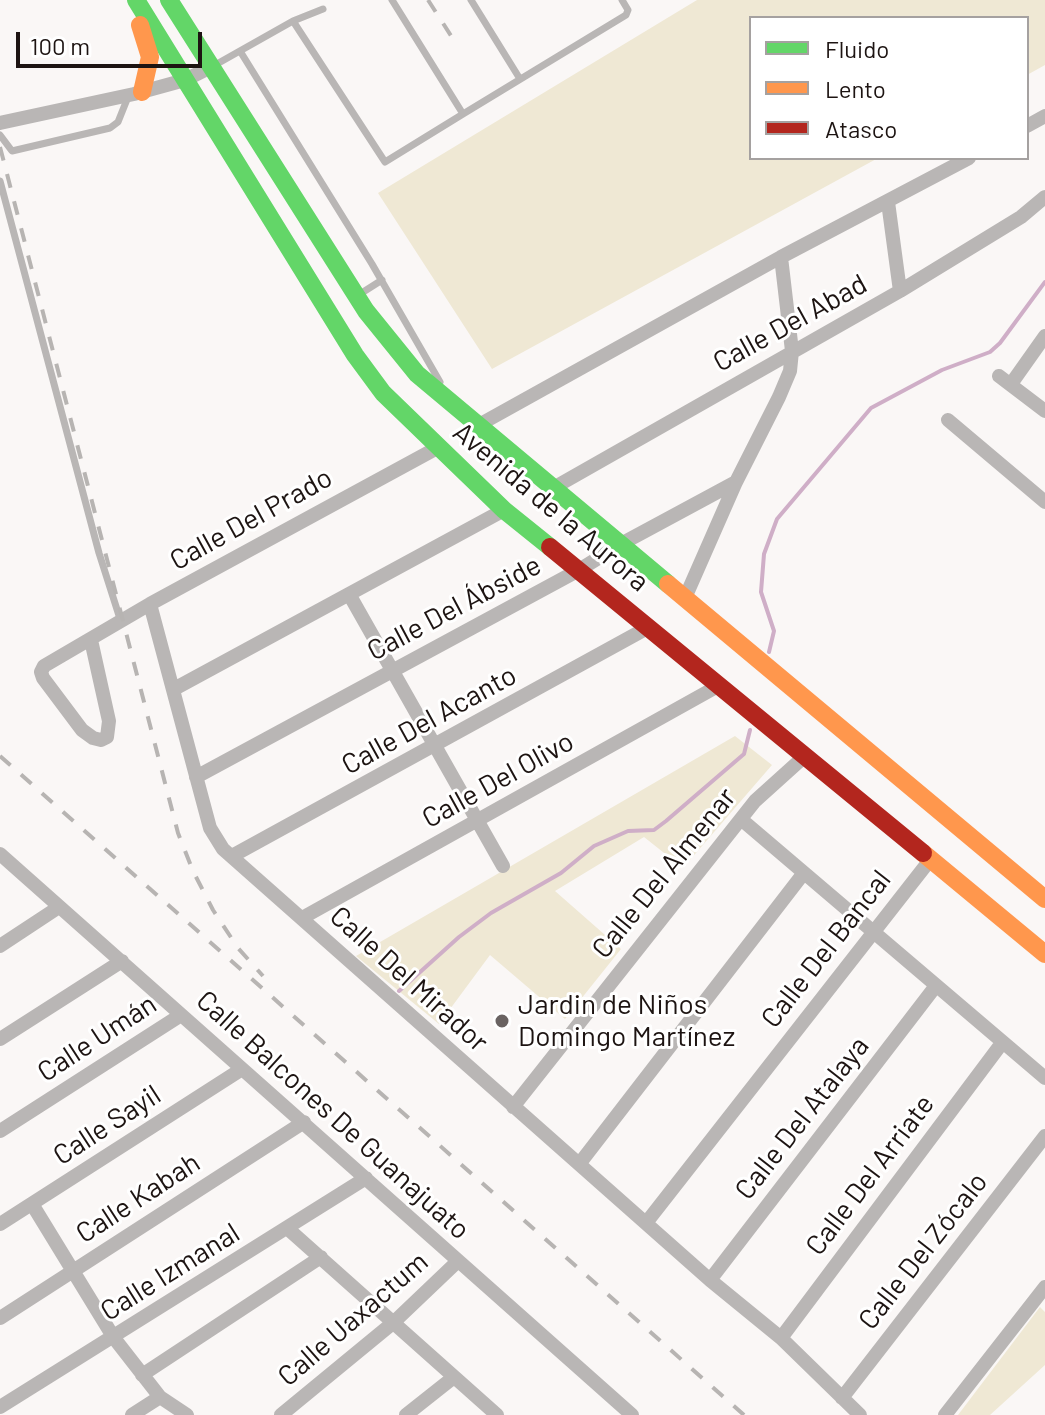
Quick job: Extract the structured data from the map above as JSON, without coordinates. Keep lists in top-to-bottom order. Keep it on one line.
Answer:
{"streets":{"main road":["Avenida de la Aurora"],"street":["Calle Del Abad","Calle Del Prado","Calle Del Ábside","Calle Del Acanto","Calle Del Olivo","Calle Del Almenar","Calle Del Bancal","Calle Del Mirador","Calle Umán","Calle Balcones De Guanajuato","Calle Del Atalaya","Calle Sayil","Calle Del Arriate","Calle Kabah","Calle Del Zócalo","Calle Izmanal","Calle Uaxactum"]},"crossings":[["Calle Del Abad","Avenida de la Aurora"],["Avenida de la Aurora","Calle Del Prado"],["Avenida de la Aurora","Calle Del Ábside"],["Avenida de la Aurora","Calle Del Acanto"],["Avenida de la Aurora","Calle Del Olivo"],["Avenida de la Aurora","Calle Del Almenar"],["Avenida de la Aurora","Calle Del Bancal"],["Calle Del Prado","Calle Del Mirador"],["Calle Del Ábside","Calle Del Mirador"],["Calle Del Acanto","Calle Del Mirador"],["Calle Del Olivo","Calle Del Mirador"],["Calle Del Almenar","Calle Del Mirador"],["Calle Del Bancal","Calle Del Mirador"],["Calle Del Mirador","Calle Del Atalaya"],["Calle Del Mirador","Calle Del Arriate"],["Calle Del Mirador","Calle Del Zócalo"],["Calle Umán","Calle Balcones De Guanajuato"],["Calle Balcones De Guanajuato","Calle Sayil"],["Calle Balcones De Guanajuato","Calle Kabah"],["Calle Balcones De Guanajuato","Calle Izmanal"],["Calle Balcones De Guanajuato","Calle Uaxactum"]],"places":["Jardin de Niños Domingo Martínez"],"legend":["Fluido","Lento","Atasco"],"scale_bar":"100 m"}
